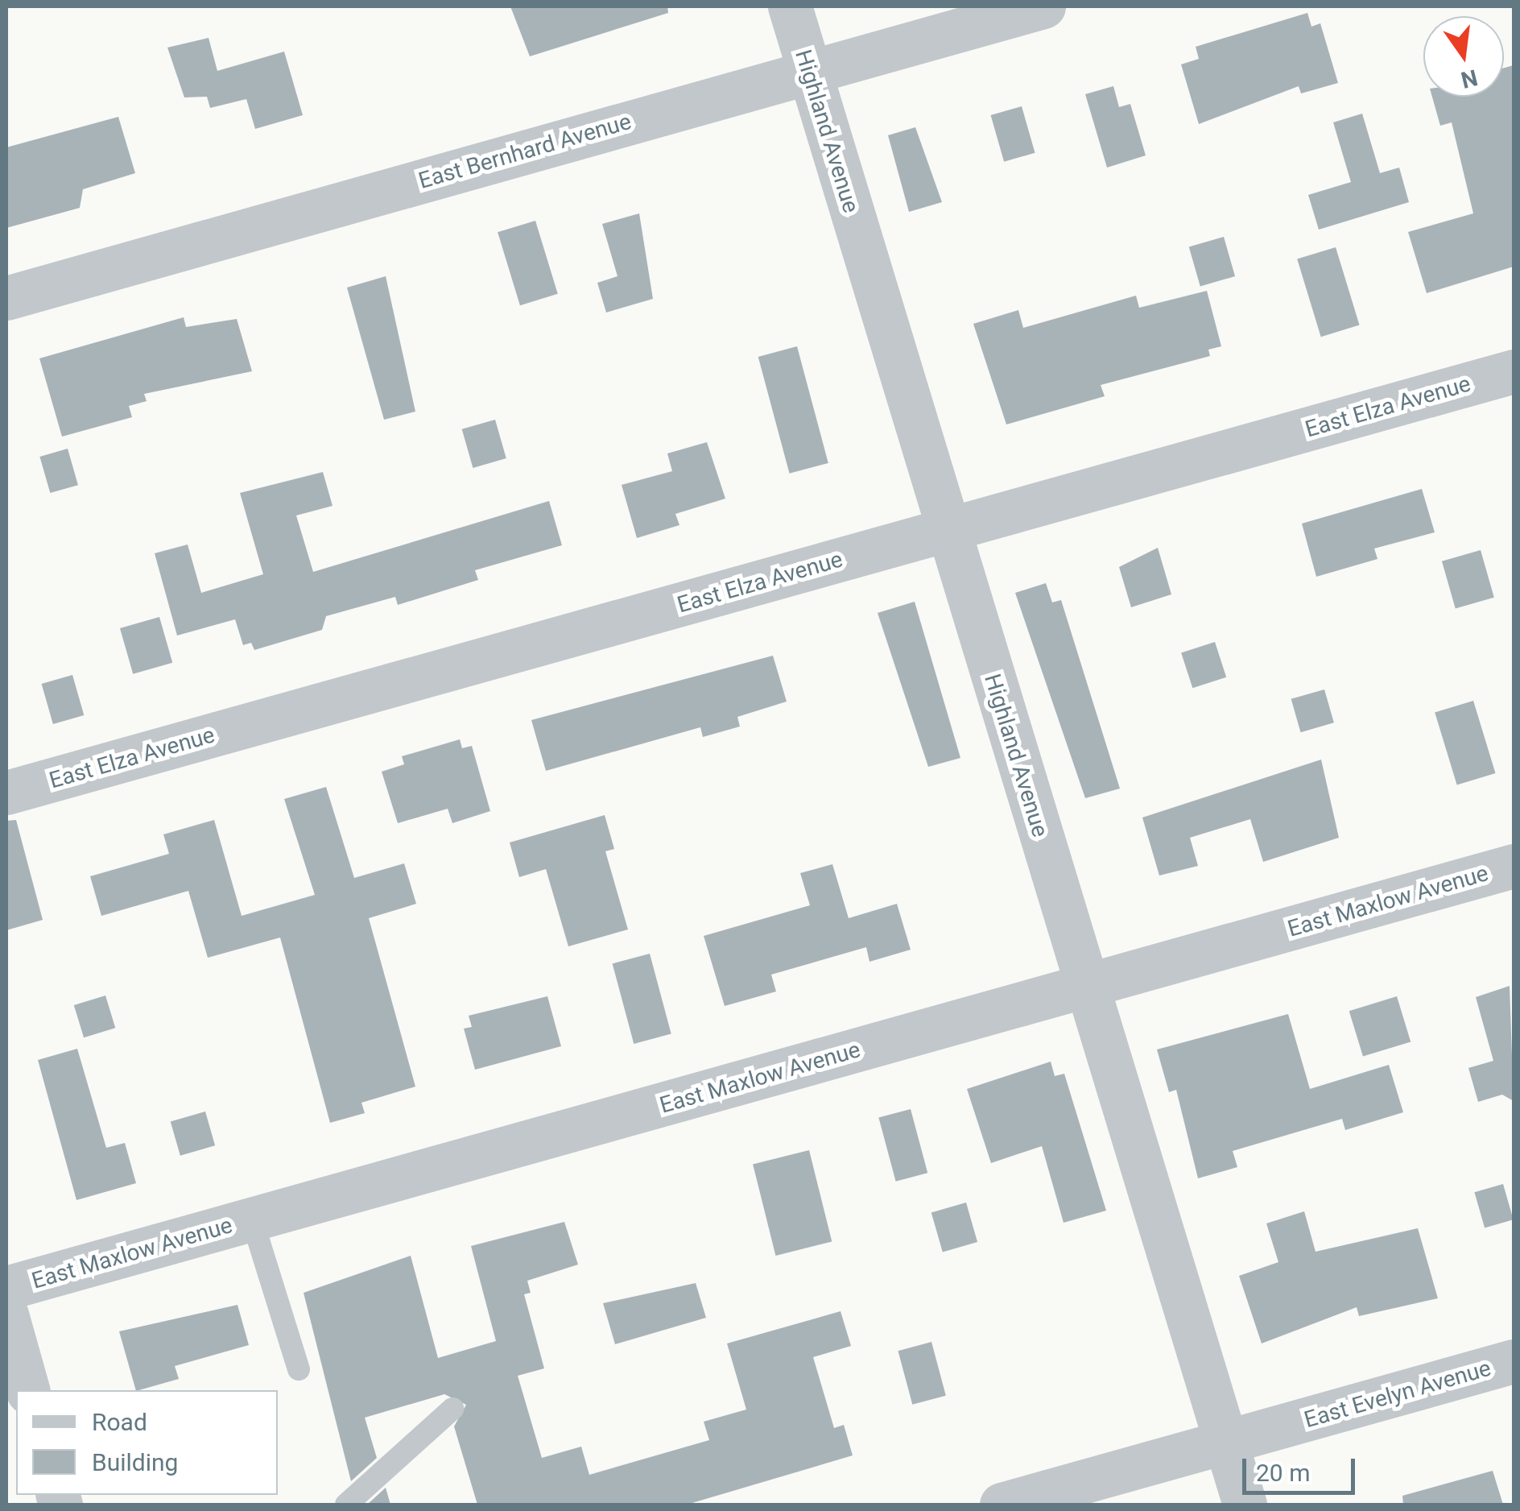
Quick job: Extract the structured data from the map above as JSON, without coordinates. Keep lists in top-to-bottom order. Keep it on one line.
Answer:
{"streets":{"street":["Highland Avenue","East Bernhard Avenue","East Elza Avenue","East Maxlow Avenue","East Evelyn Avenue"]},"crossings":[["Highland Avenue","East Bernhard Avenue"],["Highland Avenue","East Elza Avenue"],["Highland Avenue","East Maxlow Avenue"],["Highland Avenue","East Evelyn Avenue"]],"legend":["Road","Building"],"scale_bar":"20 m","north":"bottom"}
